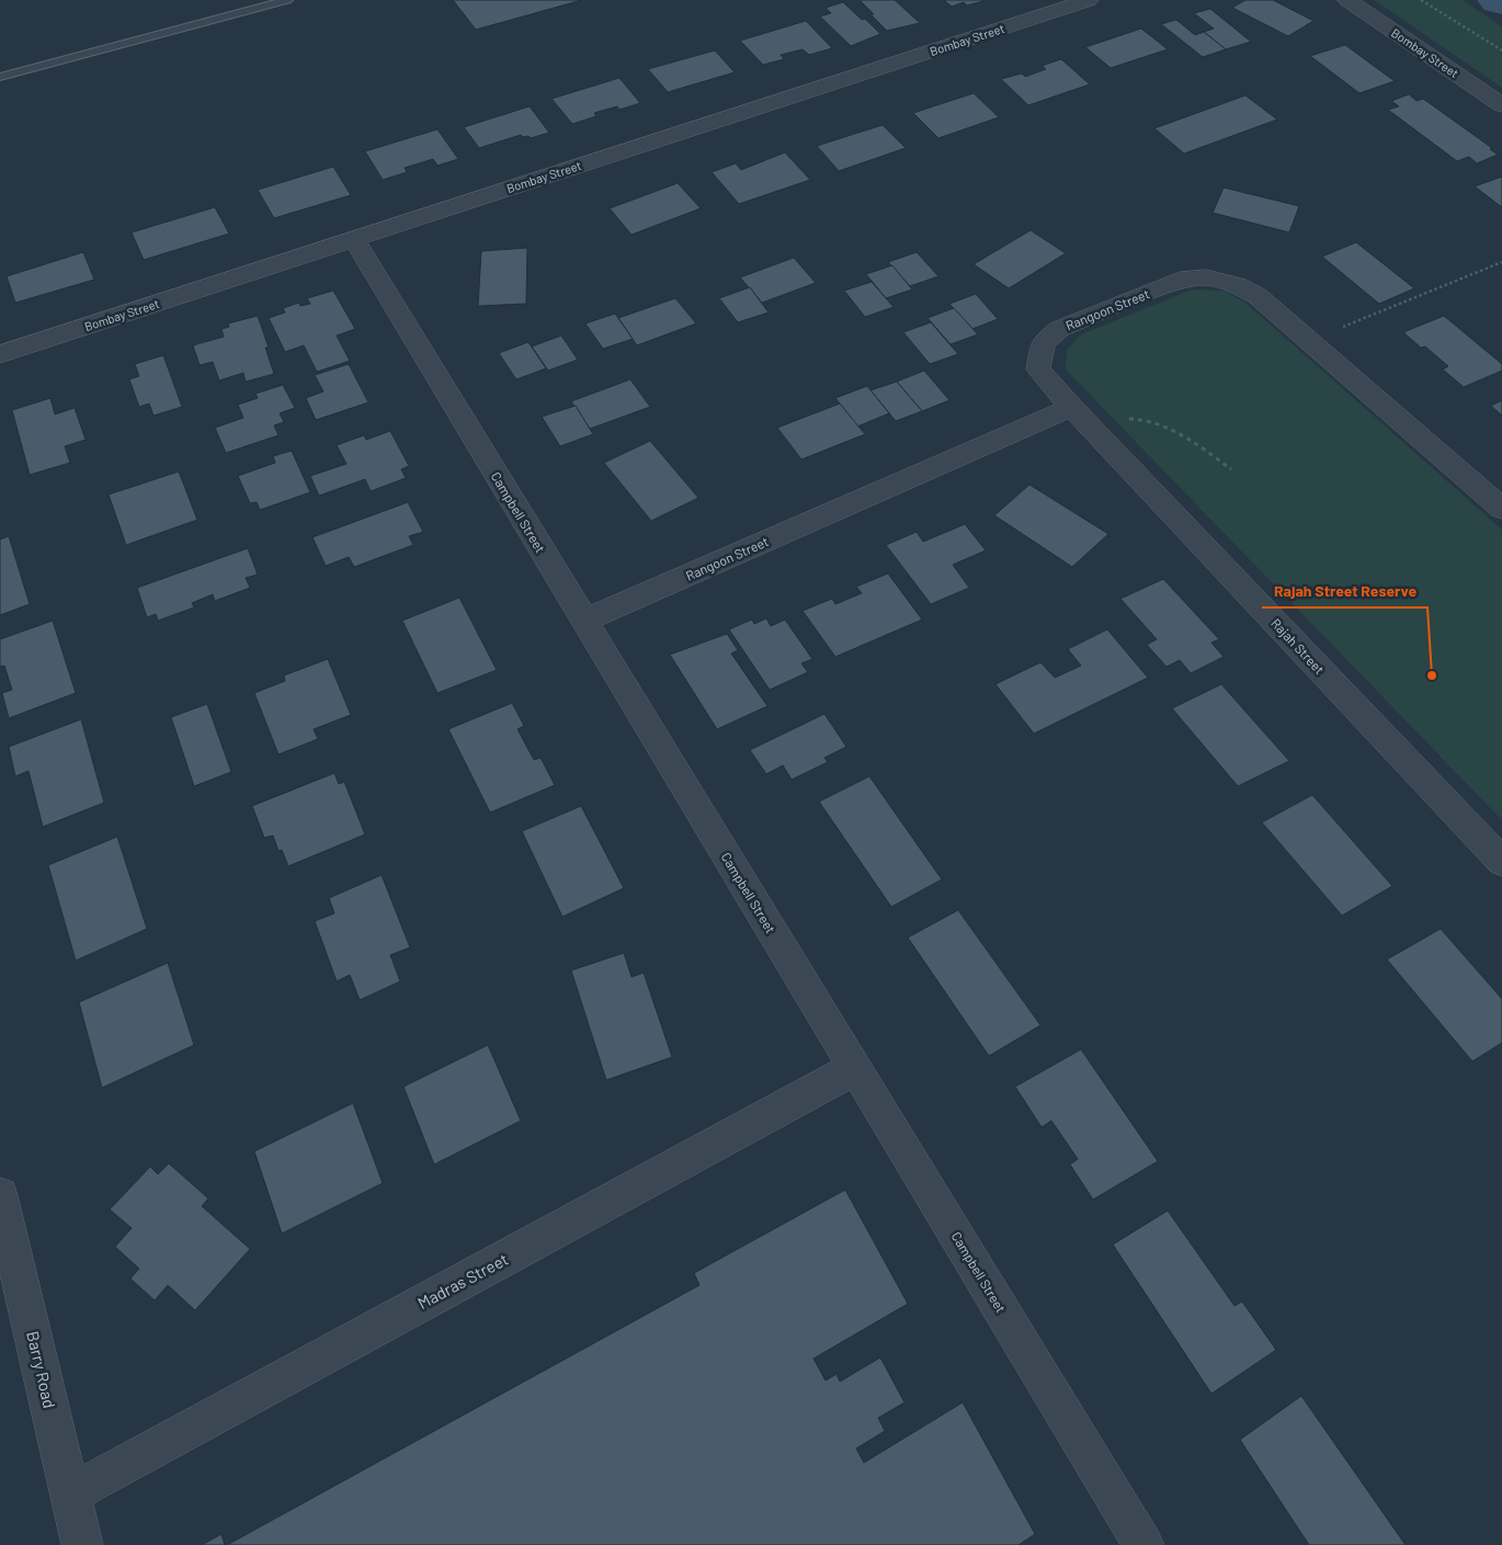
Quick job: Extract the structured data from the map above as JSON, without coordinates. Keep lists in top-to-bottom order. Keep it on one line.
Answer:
{"streets":{"street":["Bombay Street","Rangoon Street","Campbell Street","Rajah Street","Madras Street","Barry Road"]},"crossings":[["Bombay Street","Campbell Street"],["Rangoon Street","Campbell Street"],["Rangoon Street","Rajah Street"],["Campbell Street","Madras Street"],["Madras Street","Barry Road"]],"places":["Rajah Street Reserve"]}
